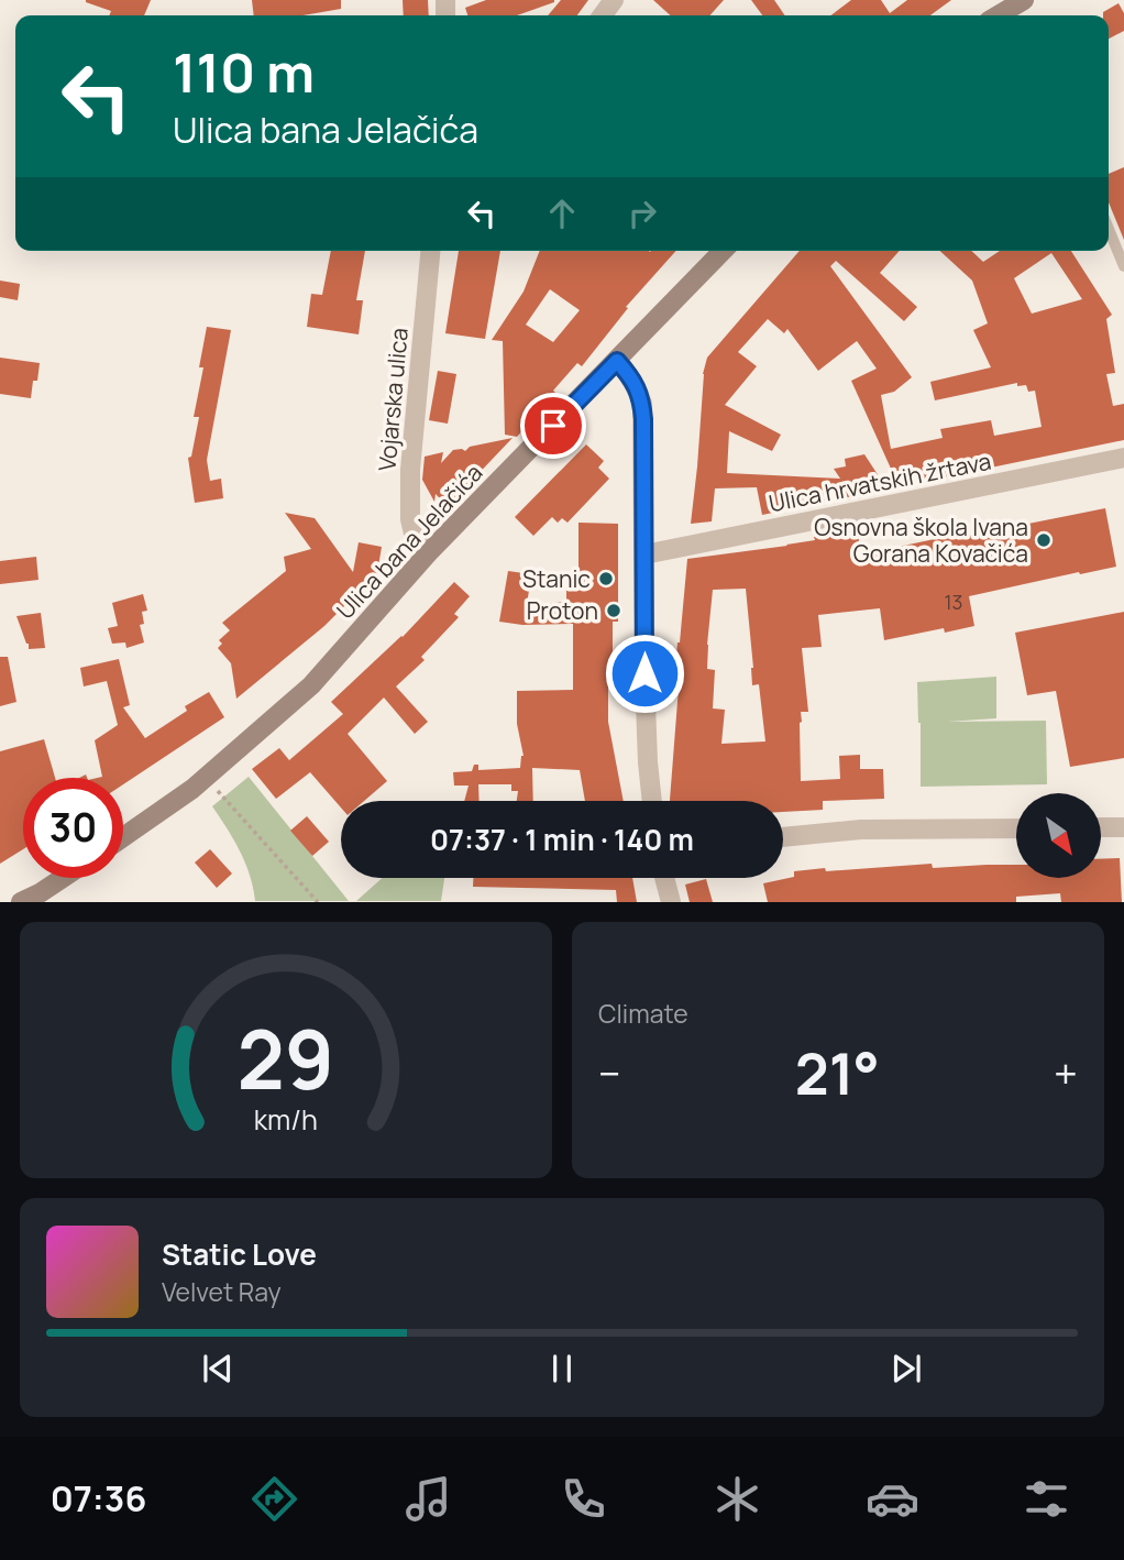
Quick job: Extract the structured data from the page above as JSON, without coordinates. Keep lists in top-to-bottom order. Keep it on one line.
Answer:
{"streets":{"main road":["Ulica bana Jelačića"],"street":["Vojarska ulica","Ulica hrvatskih žrtava"]},"crossings":[["Vojarska ulica","Ulica bana Jelačića"]],"places":["Osnovna škola Ivana Gorana Kovačića","Stanic","Proton"],"house_numbers":["13"],"north":"bottom right","page":{"turn":["110 m","Ulica bana Jelačića"],"limit":"30","trip":"07:37 · 1 min · 140 m","tile":"Climate","heat":["−","21°","+"],"song":["Static Love","Velvet Ray"],"tabs":"07:36","gauge":["29","km/h"]}}
